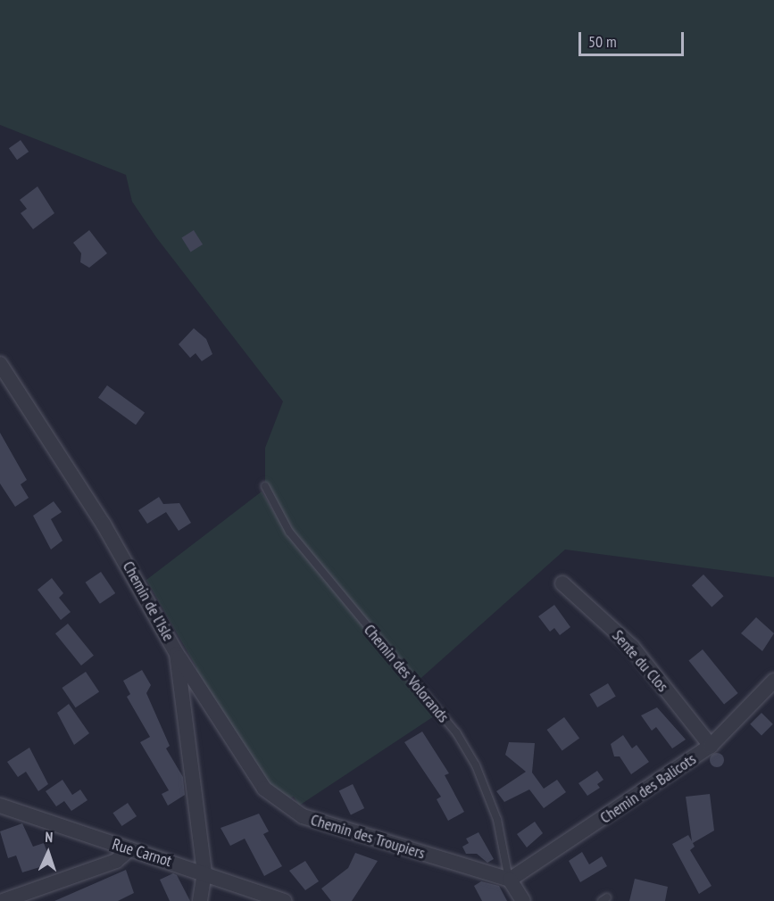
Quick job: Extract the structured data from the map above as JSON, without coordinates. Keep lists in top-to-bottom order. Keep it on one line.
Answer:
{"streets":{"street":["Chemin de l’Isle","Sente du Clos","Chemin des Balicots","Chemin des Troupiers","Rue Carnot"],"lane":["Chemin des Volorands"]},"crossings":[["Chemin de l’Isle","Chemin des Troupiers"],["Chemin de l’Isle","Rue Carnot"],["Sente du Clos","Chemin des Balicots"],["Chemin des Volorands","Chemin des Balicots"],["Chemin des Volorands","Chemin des Troupiers"],["Chemin des Balicots","Chemin des Troupiers"]],"scale_bar":"50 m","north":"top"}
